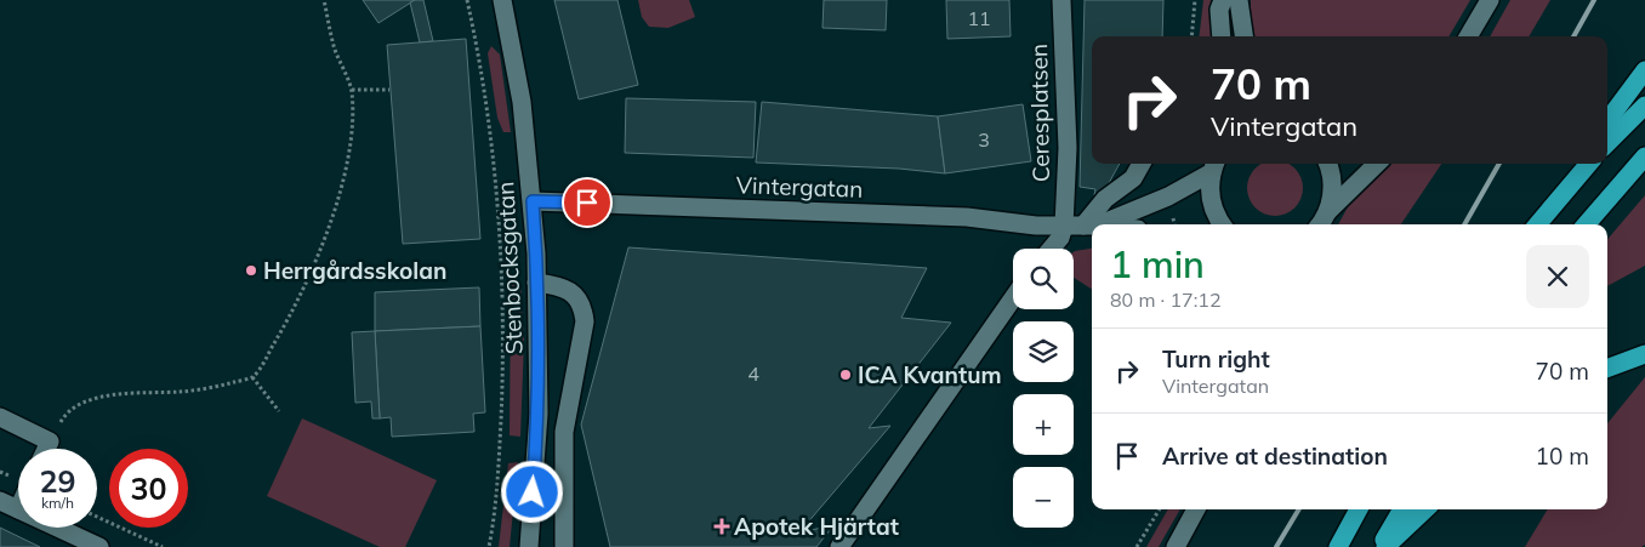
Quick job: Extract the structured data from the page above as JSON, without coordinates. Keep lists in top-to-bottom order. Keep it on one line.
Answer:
{"streets":{"street":["Ceresplatsen","Vintergatan","Stenbocksgatan"]},"crossings":[["Ceresplatsen","Vintergatan"],["Vintergatan","Stenbocksgatan"]],"places":{"other":["Herrgårdsskolan","ICA Kvantum"],"health":["Apotek Hjärtat"]},"house_numbers":["11","3","4"],"page":{"turn":["70 m","Vintergatan"],"heading":["1 min","80 m · 17:12"],"map_buttons":["+","−"],"list":[{"name":"Turn right","note":"Vintergatan","value":"70 m"},{"name":"Arrive at destination","value":"10 m"}],"speed":"29 km/h","limit":"30"}}
